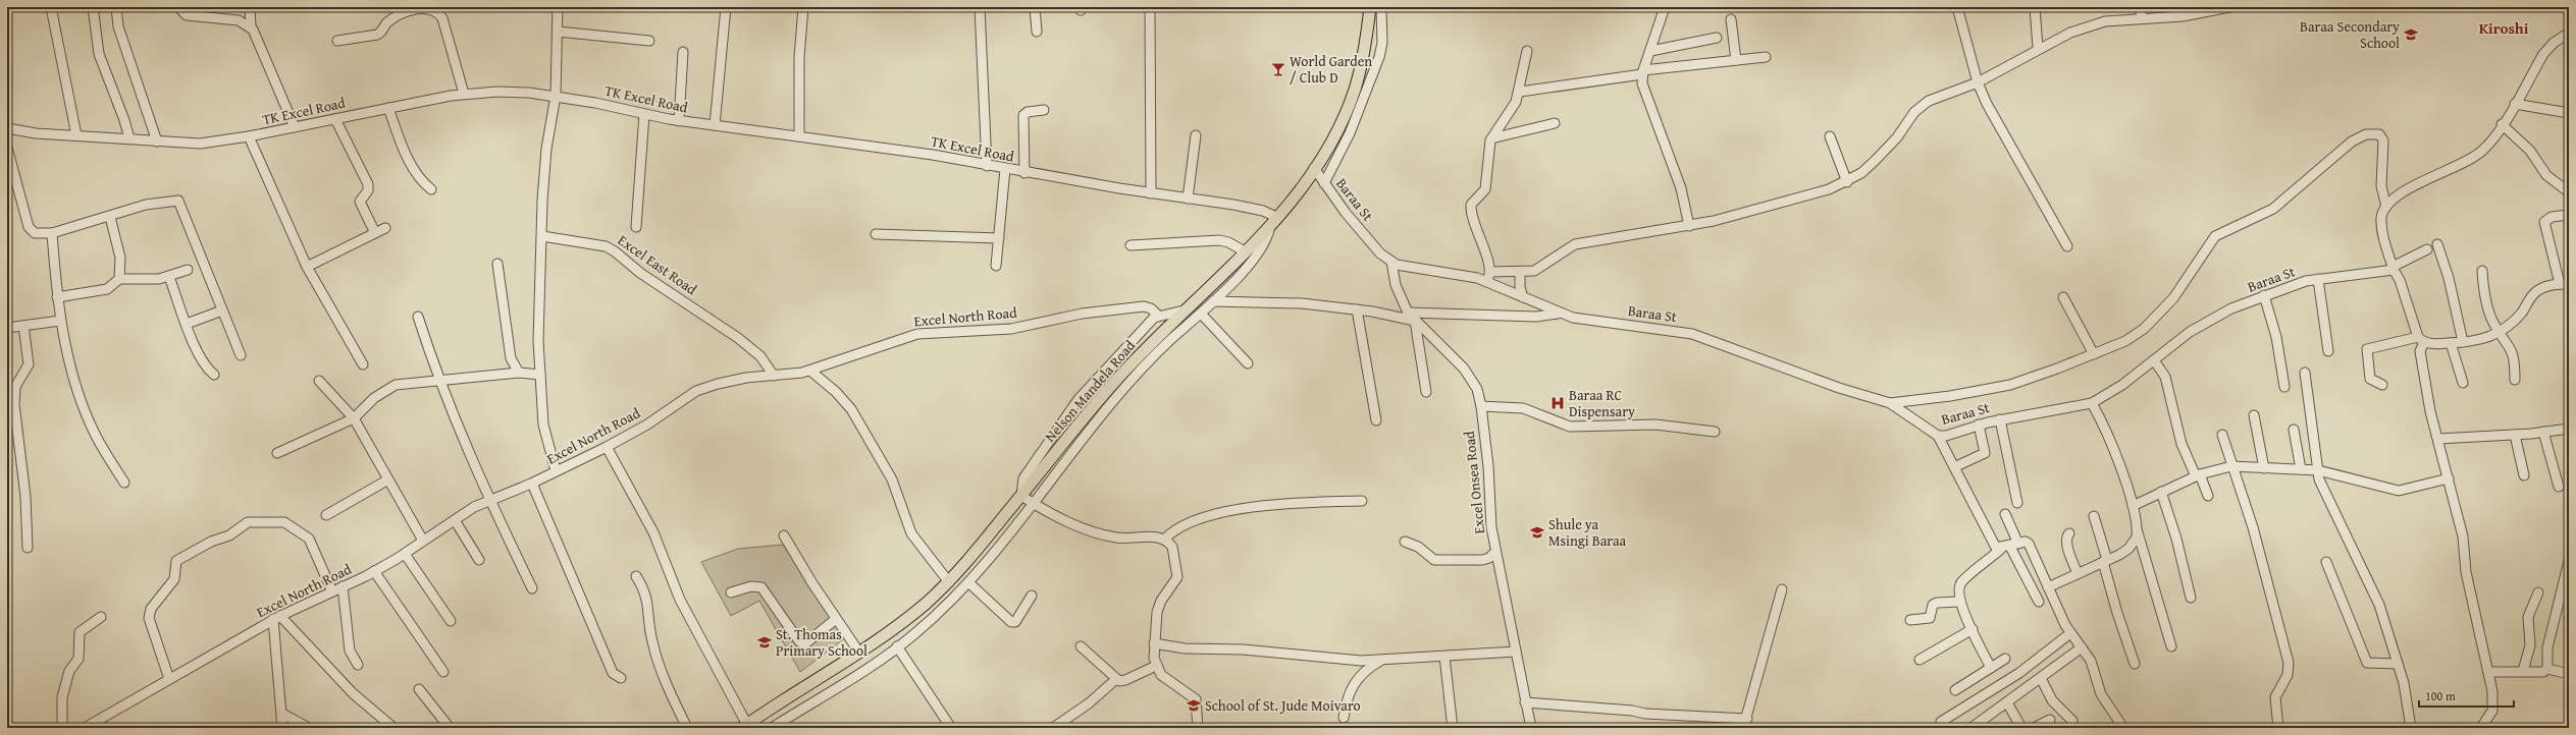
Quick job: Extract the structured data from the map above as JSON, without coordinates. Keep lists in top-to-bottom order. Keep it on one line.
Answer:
{"streets":{"main road":["Nelson Mandela Road"],"street":["TK Excel Road","Baraa St","Excel East Road","Excel North Road","Excel Onsea Road"]},"crossings":[["TK Excel Road","Nelson Mandela Road"],["Baraa St","Nelson Mandela Road"],["Baraa St","Excel Onsea Road"],["Excel East Road","Excel North Road"]],"districts":["Kiroshi"],"places":{"school or university":["Baraa Secondary School","Shule ya Msingi Baraa","St. Thomas Primary School","School of St. Jude Moivaro"],"bar":["World Garden / Club D"],"hospital":["Baraa RC Dispensary"]},"scale_bar":"100 m"}
